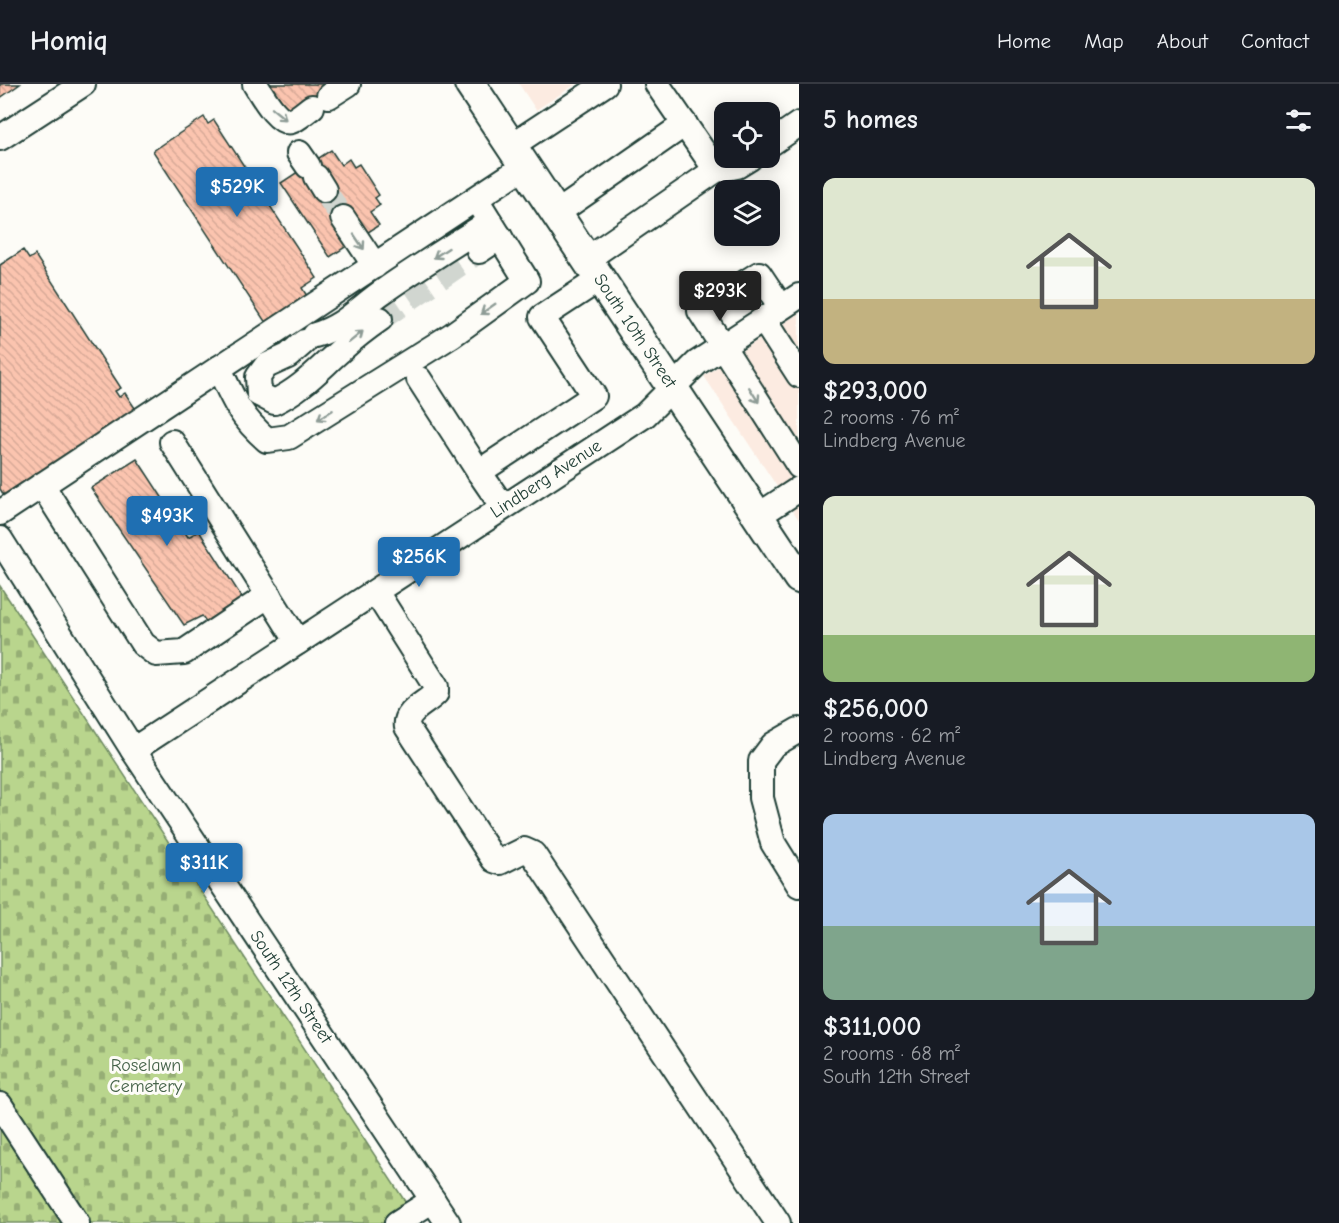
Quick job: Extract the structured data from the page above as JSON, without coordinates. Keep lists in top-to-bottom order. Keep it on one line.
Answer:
{"streets":{"main road":["South 10th Street"],"street":["Lindberg Avenue","South 12th Street"]},"crossings":[["South 10th Street","Lindberg Avenue"],["Lindberg Avenue","South 12th Street"]],"parks":["Roselawn Cemetery"],"page":{"header":"Homiq","nav":["Home","Map","About","Contact"],"heading":"5 homes","list":[{"name":"$293,000","note":"2 rooms · 76 m² · Lindberg Avenue"},{"name":"$256,000","note":"2 rooms · 62 m² · Lindberg Avenue"},{"name":"$311,000","note":"2 rooms · 68 m² · South 12th Street"}],"price":["$529K","$293K","$493K","$256K","$311K"]}}
